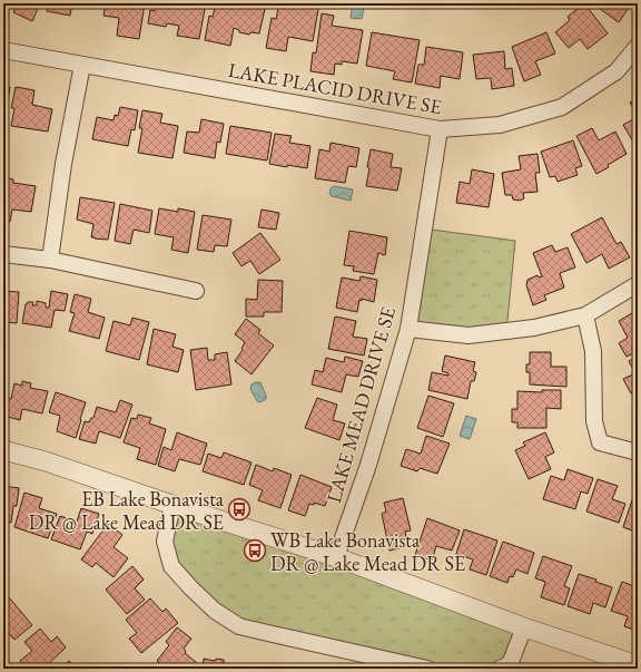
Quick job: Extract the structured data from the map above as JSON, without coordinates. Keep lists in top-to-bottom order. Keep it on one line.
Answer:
{"streets":{"street":["LAKE PLACID DRIVE SE","LAKE MEAD DRIVE SE"]},"crossings":[["LAKE PLACID DRIVE SE","LAKE MEAD DRIVE SE"]],"places":{"bus stop":["EB Lake Bonavista DR @ Lake Mead DR SE","WB Lake Bonavista DR @ Lake Mead DR SE"]}}
